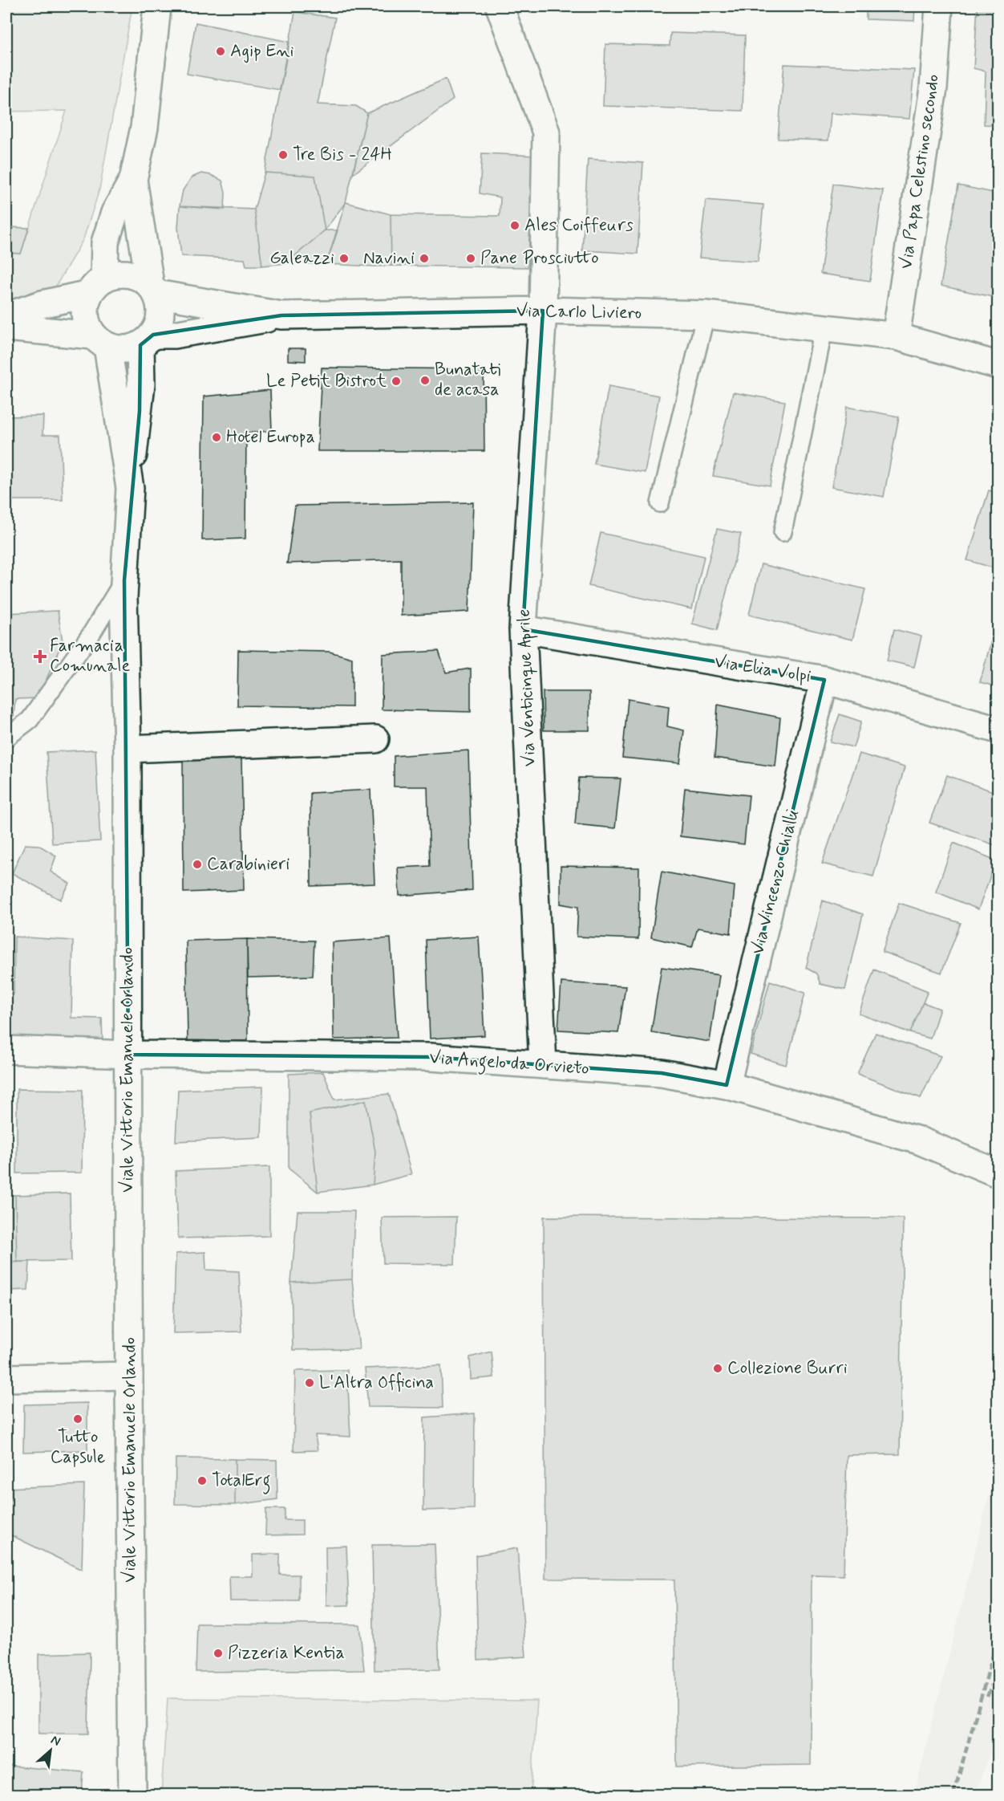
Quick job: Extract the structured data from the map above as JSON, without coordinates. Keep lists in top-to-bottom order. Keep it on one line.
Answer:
{"streets":{"street":["Via Papa Celestino secondo","Via Carlo Liviero","Via Elia Volpi","Via Venticinque Aprile","Via Vincenzo Chialli","Via Angelo da Orvieto","Viale Vittorio Emanuele Orlando"]},"crossings":[["Via Papa Celestino secondo","Via Carlo Liviero"],["Via Carlo Liviero","Via Venticinque Aprile"],["Via Carlo Liviero","Viale Vittorio Emanuele Orlando"],["Via Elia Volpi","Via Venticinque Aprile"],["Via Elia Volpi","Via Vincenzo Chialli"],["Via Venticinque Aprile","Via Angelo da Orvieto"],["Via Vincenzo Chialli","Via Angelo da Orvieto"],["Via Angelo da Orvieto","Viale Vittorio Emanuele Orlando"]],"places":{"other":["Agip Eni","Tre Bis - 24H","Ales Coiffeurs","Galeazzi","Navini","Pane Prosciutto","Bunatati de acasa","Le Petit Bistrot","Hotel Europa","Carabinieri","Collezione Burri","L'Altra Officina","Tutto Capsule","TotalErg","Pizzeria Kentia"],"health":["Farmacia Comunale"]},"north":"top right"}
